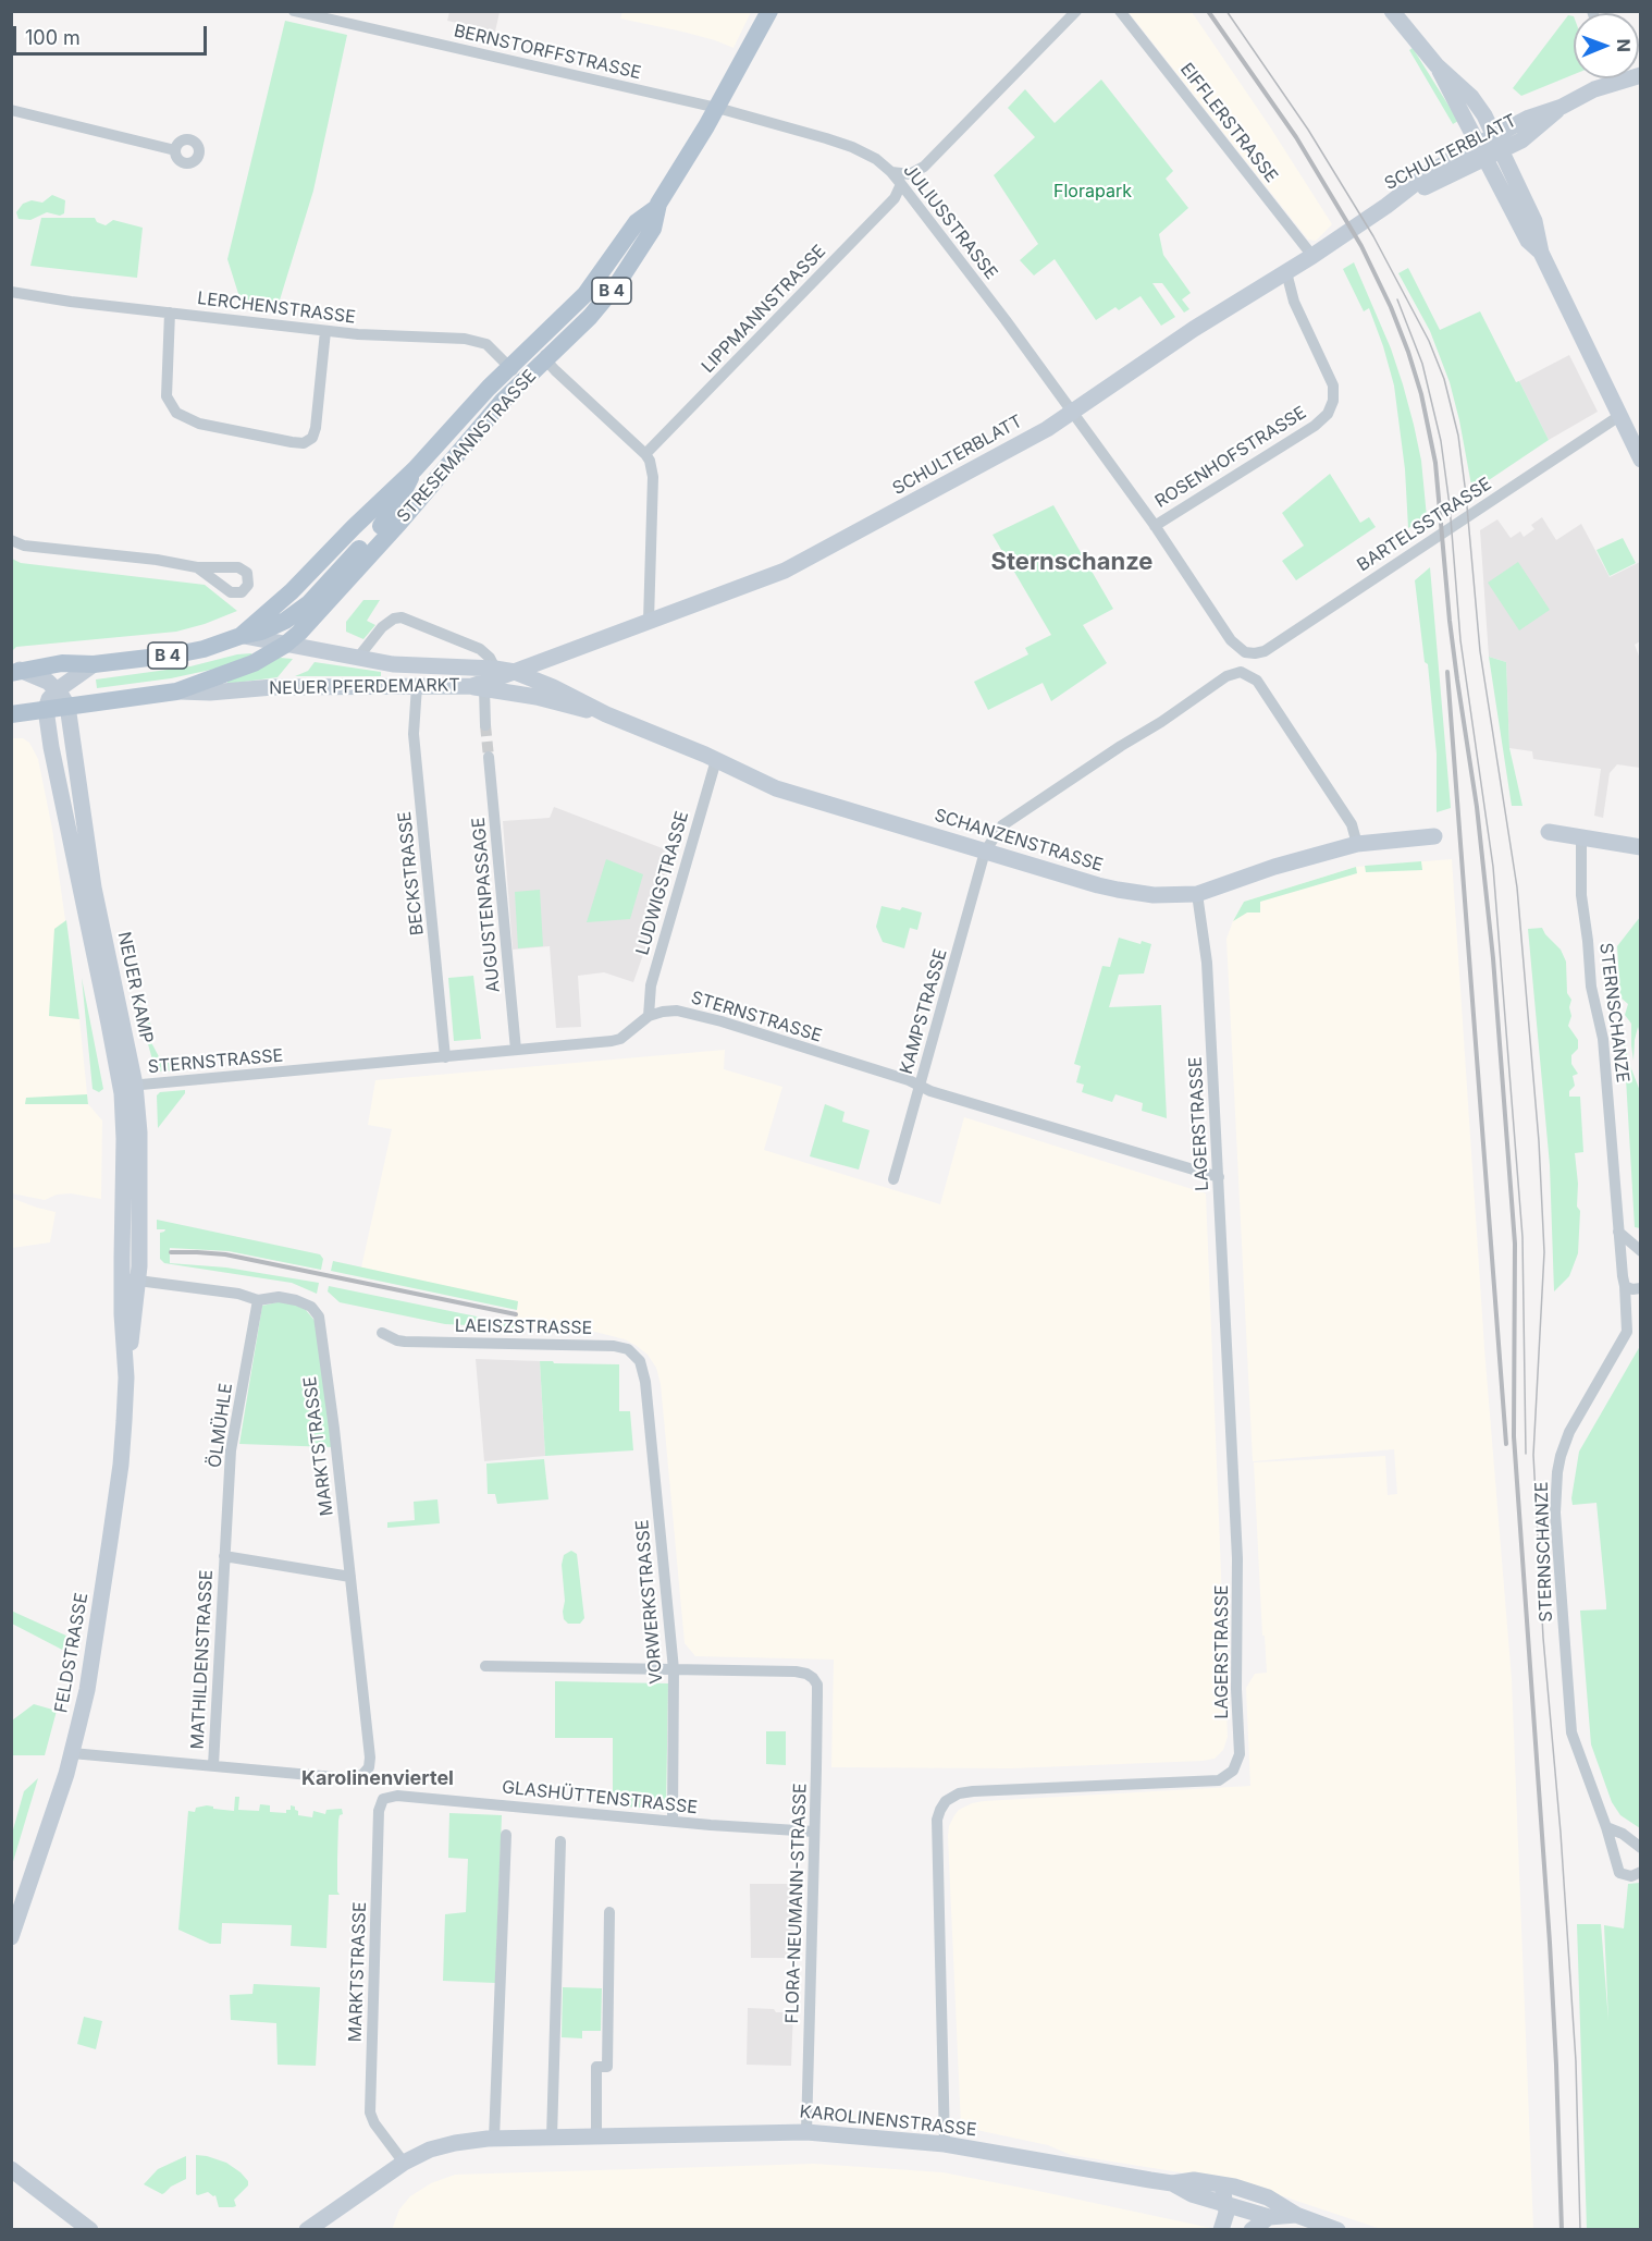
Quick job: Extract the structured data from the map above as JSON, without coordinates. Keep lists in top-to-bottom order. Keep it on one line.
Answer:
{"streets":{"main road":["SCHULTERBLATT","B 4","STRESEMANNSTRASSE","NEUER PFERDEMARKT","SCHANZENSTRASSE","NEUER KAMP","FELDSTRASSE","KAROLINENSTRASSE"],"street":["BERNSTORFFSTRASSE","EIFFLERSTRASSE","JULIUSSTRASSE","LERCHENSTRASSE","LIPPMANNSTRASSE","ROSENHOFSTRASSE","BARTELSSTRASSE","BECKSTRASSE","LUDWIGSTRASSE","AUGUSTENPASSAGE","KAMPSTRASSE","STERNSCHANZE","STERNSTRASSE","LAGERSTRASSE","LAEISZSTRASSE","ÖLMÜHLE","MARKTSTRASSE","VORWERKSTRASSE","MATHILDENSTRASSE","GLASHÜTTENSTRASSE","FLORA-NEUMANN-STRASSE"]},"crossings":[["BERNSTORFFSTRASSE","JULIUSSTRASSE"],["BERNSTORFFSTRASSE","STRESEMANNSTRASSE"],["EIFFLERSTRASSE","SCHULTERBLATT"],["SCHULTERBLATT","JULIUSSTRASSE"],["SCHULTERBLATT","ROSENHOFSTRASSE"],["SCHULTERBLATT","NEUER PFERDEMARKT"],["SCHULTERBLATT","SCHANZENSTRASSE"],["JULIUSSTRASSE","LIPPMANNSTRASSE"],["JULIUSSTRASSE","STRESEMANNSTRASSE"],["JULIUSSTRASSE","ROSENHOFSTRASSE"],["JULIUSSTRASSE","BARTELSSTRASSE"],["B 4","STRESEMANNSTRASSE"],["B 4","NEUER PFERDEMARKT"],["LERCHENSTRASSE","STRESEMANNSTRASSE"],["STRESEMANNSTRASSE","NEUER PFERDEMARKT"],["NEUER PFERDEMARKT","SCHANZENSTRASSE"],["NEUER PFERDEMARKT","BECKSTRASSE"],["NEUER PFERDEMARKT","NEUER KAMP"],["SCHANZENSTRASSE","LUDWIGSTRASSE"],["SCHANZENSTRASSE","KAMPSTRASSE"],["SCHANZENSTRASSE","LAGERSTRASSE"],["BECKSTRASSE","STERNSTRASSE"],["LUDWIGSTRASSE","STERNSTRASSE"],["AUGUSTENPASSAGE","STERNSTRASSE"],["NEUER KAMP","STERNSTRASSE"],["NEUER KAMP","MARKTSTRASSE"],["NEUER KAMP","FELDSTRASSE"],["KAMPSTRASSE","STERNSTRASSE"],["STERNSTRASSE","LAGERSTRASSE"],["LAGERSTRASSE","KAROLINENSTRASSE"],["LAEISZSTRASSE","VORWERKSTRASSE"],["ÖLMÜHLE","MARKTSTRASSE"],["ÖLMÜHLE","MATHILDENSTRASSE"],["MARKTSTRASSE","FELDSTRASSE"],["MARKTSTRASSE","MATHILDENSTRASSE"],["MARKTSTRASSE","GLASHÜTTENSTRASSE"],["MARKTSTRASSE","KAROLINENSTRASSE"],["VORWERKSTRASSE","GLASHÜTTENSTRASSE"],["VORWERKSTRASSE","FLORA-NEUMANN-STRASSE"],["GLASHÜTTENSTRASSE","FLORA-NEUMANN-STRASSE"],["FLORA-NEUMANN-STRASSE","KAROLINENSTRASSE"]],"districts":["Sternschanze","Karolinenviertel"],"parks":["Florapark"],"scale_bar":"100 m","north":"right"}
